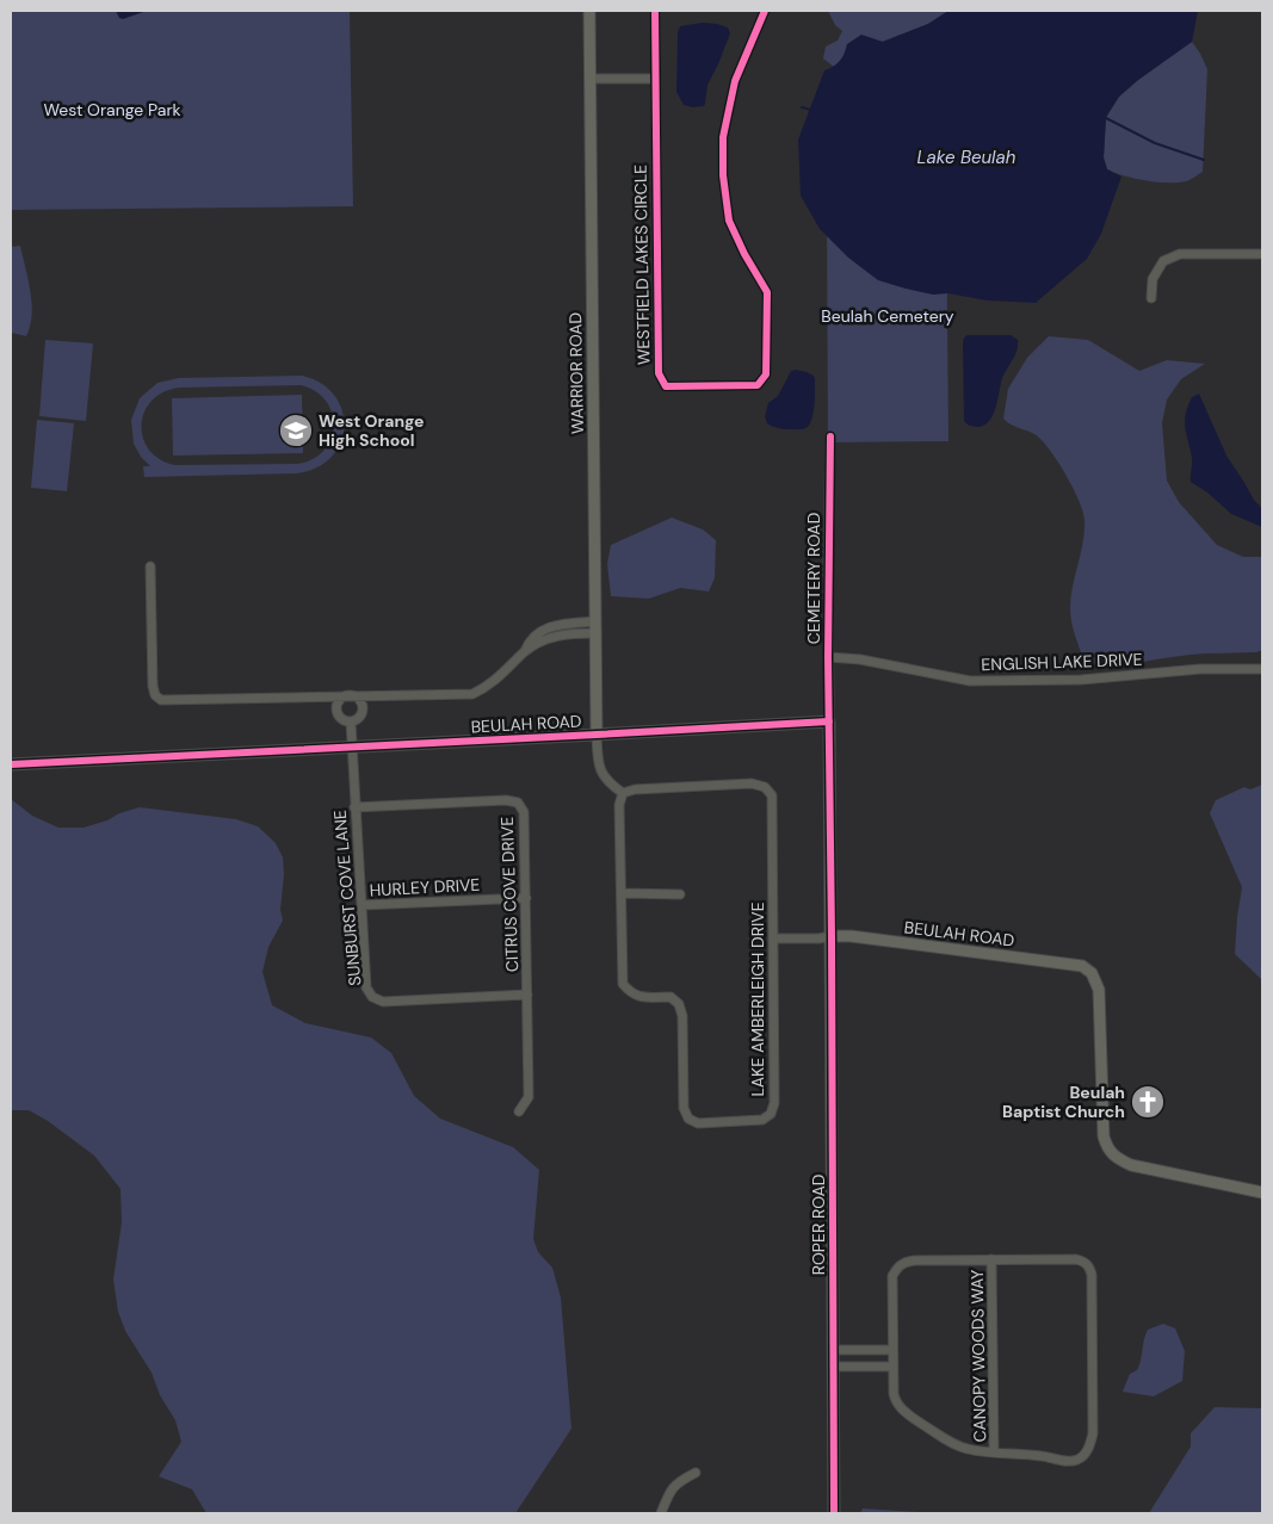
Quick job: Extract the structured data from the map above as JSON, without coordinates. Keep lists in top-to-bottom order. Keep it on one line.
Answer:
{"streets":{"street":["WESTFIELD LAKES CIRCLE","WARRIOR ROAD","CEMETERY ROAD","ENGLISH LAKE DRIVE","BEULAH ROAD","HURLEY DRIVE","CITRUS COVE DRIVE","SUNBURST COVE LANE","LAKE AMBERLEIGH DRIVE","ROPER ROAD","CANOPY WOODS WAY"]},"crossings":[["WARRIOR ROAD","BEULAH ROAD"],["CEMETERY ROAD","ENGLISH LAKE DRIVE"],["CEMETERY ROAD","BEULAH ROAD"],["BEULAH ROAD","SUNBURST COVE LANE"],["BEULAH ROAD","ROPER ROAD"],["HURLEY DRIVE","CITRUS COVE DRIVE"],["HURLEY DRIVE","SUNBURST COVE LANE"],["CITRUS COVE DRIVE","SUNBURST COVE LANE"]],"water":["Lake Beulah"],"parks":["West Orange Park","Beulah Cemetery"],"places":{"school or university":["West Orange High School"],"church":["Beulah Baptist Church"]}}
